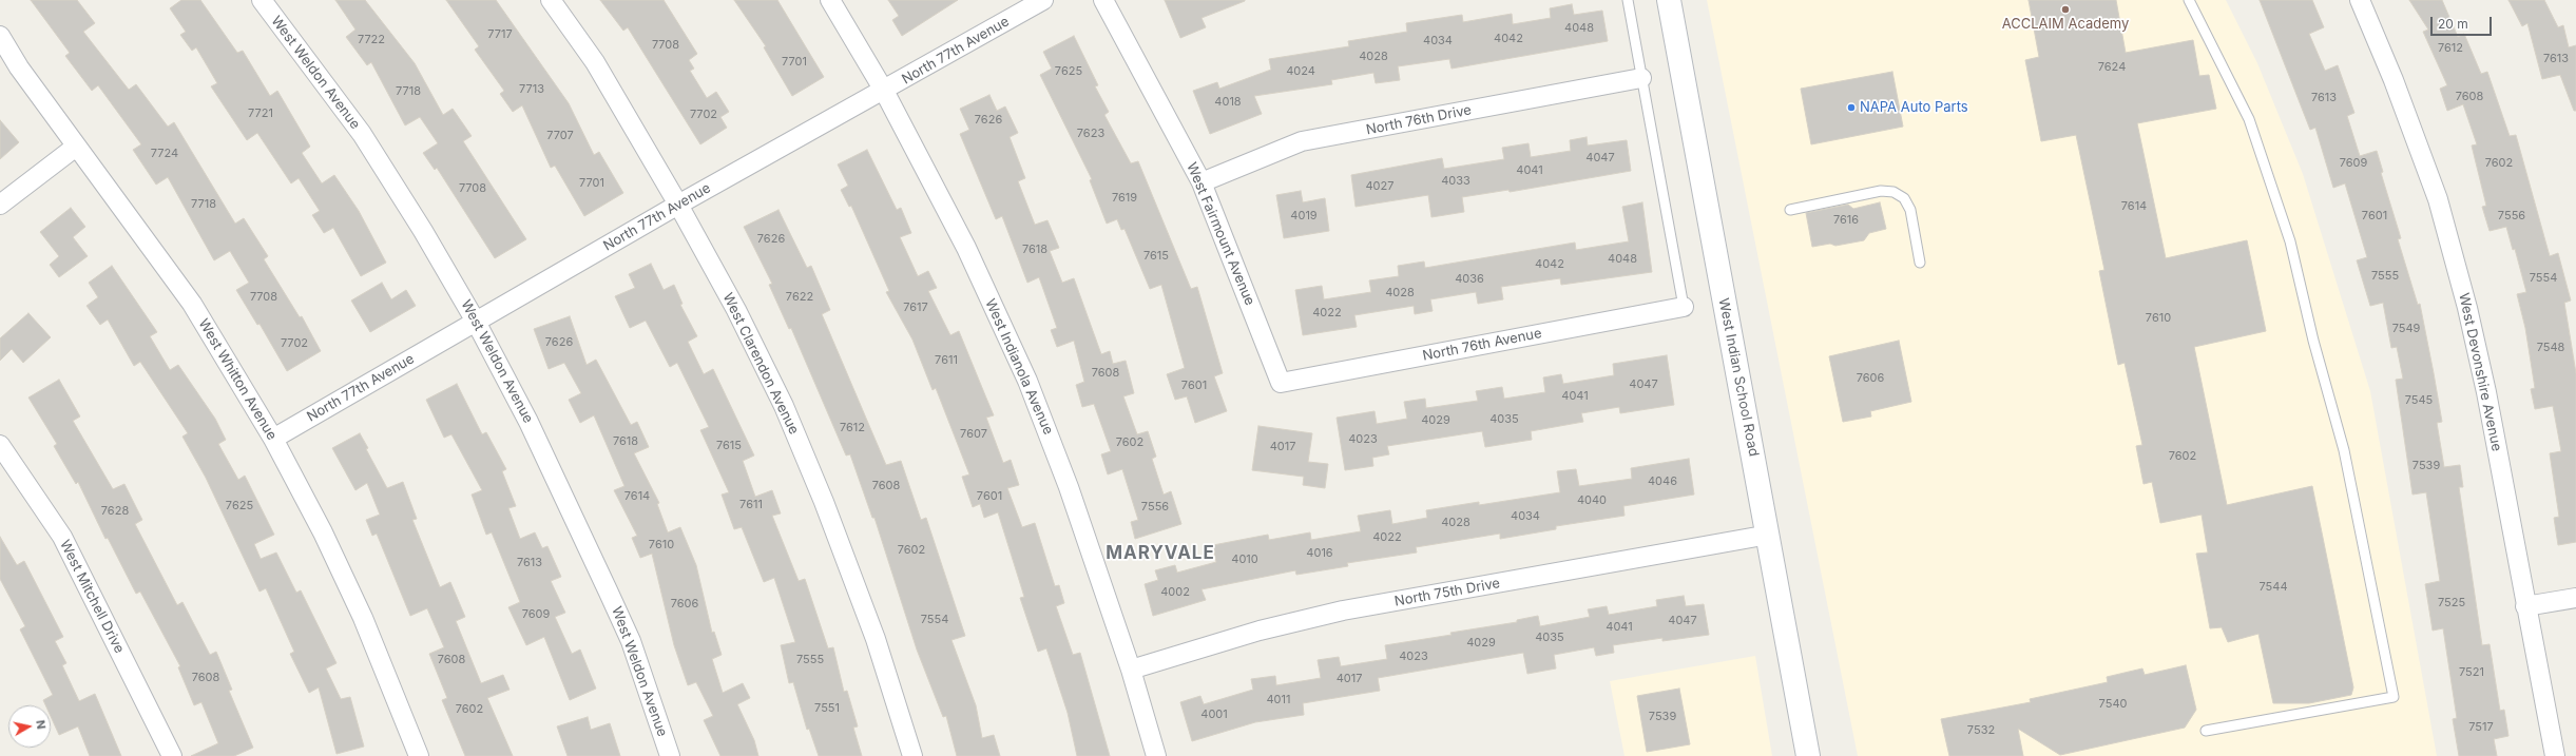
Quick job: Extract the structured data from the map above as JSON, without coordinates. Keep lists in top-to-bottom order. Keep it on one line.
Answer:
{"streets":{"main road":["West Indian School Road"],"street":["North 77th Avenue","West Weldon Avenue","North 76th Drive","West Fairmount Avenue","North 76th Avenue","West Clarendon Avenue","West Indianola Avenue","West Devonshire Avenue","West Whitton Avenue","North 75th Drive","West Mitchell Drive"]},"crossings":[["North 77th Avenue","West Weldon Avenue"],["North 77th Avenue","West Clarendon Avenue"],["North 77th Avenue","West Indianola Avenue"],["North 77th Avenue","West Whitton Avenue"],["North 76th Drive","West Fairmount Avenue"],["West Fairmount Avenue","North 76th Avenue"],["West Indianola Avenue","North 75th Drive"],["West Indian School Road","North 75th Drive"]],"districts":["MARYVALE"],"places":["ACCLAIM Academy","NAPA Auto Parts"],"house_numbers":["4048","7717","4042","7722","4034","7708","7612","4028","7613","7701","7624","7625","4024","7713","7718","7608","7613","4018","7721","7702","7626","7623","7707","7724","4047","7609","7602","4041","4033","7701","4027","7708","7619","7718","7614","4019","7601","7556","7616","7626","7618","7615","4048","4042","7555","7554","4036","4028","7708","7622","7617","4022","7610","7549","7626","7702","7548","7611","7608","7606","4047","7601","4041","7545","4035","4029","7612","7607","4023","7618","7602","7615","4017","7602","7539","4046","7608","7614","7601","4040","7611","7625","7556","7628","4034","4028","4022","7610","7602","4016","4010","7613","7544","4002","7525","7606","7609","7554","4047","4041","4035","4029","4023","7608","7555","7521","7608","4017","4011","7540","7551","7602","4001","7539","7517","7532"],"scale_bar":"20 m","north":"right"}
